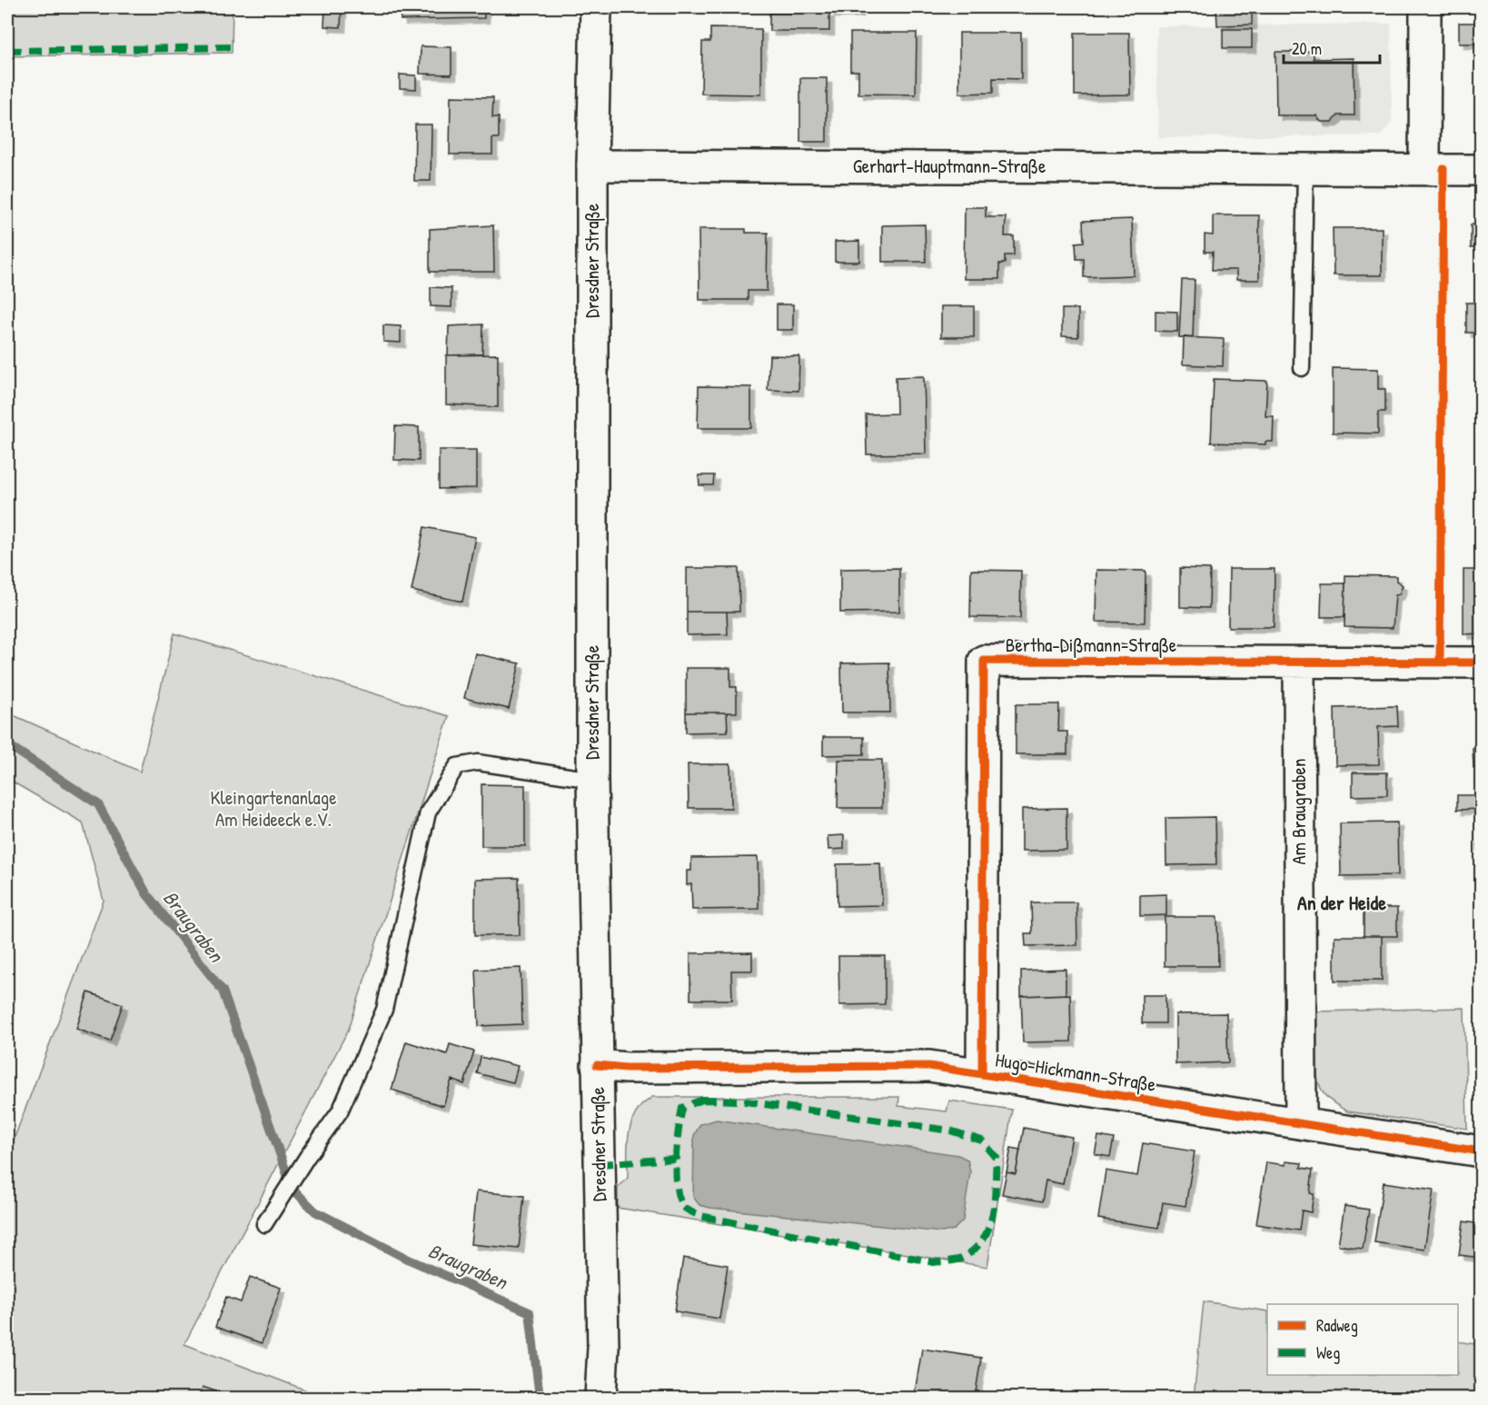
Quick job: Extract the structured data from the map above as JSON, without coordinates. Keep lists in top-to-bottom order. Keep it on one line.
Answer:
{"streets":{"street":["Gerhart-Hauptmann-Straße","Dresdner Straße","Bertha-Dißmann-Straße","Am Braugraben","Hugo-Hickmann-Straße"]},"crossings":[["Gerhart-Hauptmann-Straße","Dresdner Straße"],["Dresdner Straße","Hugo-Hickmann-Straße"],["Bertha-Dißmann-Straße","Am Braugraben"],["Bertha-Dißmann-Straße","Hugo-Hickmann-Straße"],["Am Braugraben","Hugo-Hickmann-Straße"]],"districts":["An der Heide"],"water":["Braugraben"],"parks":["Kleingartenanlage Am Heideeck e.V."],"legend":["Radweg","Weg"],"scale_bar":"20 m"}
